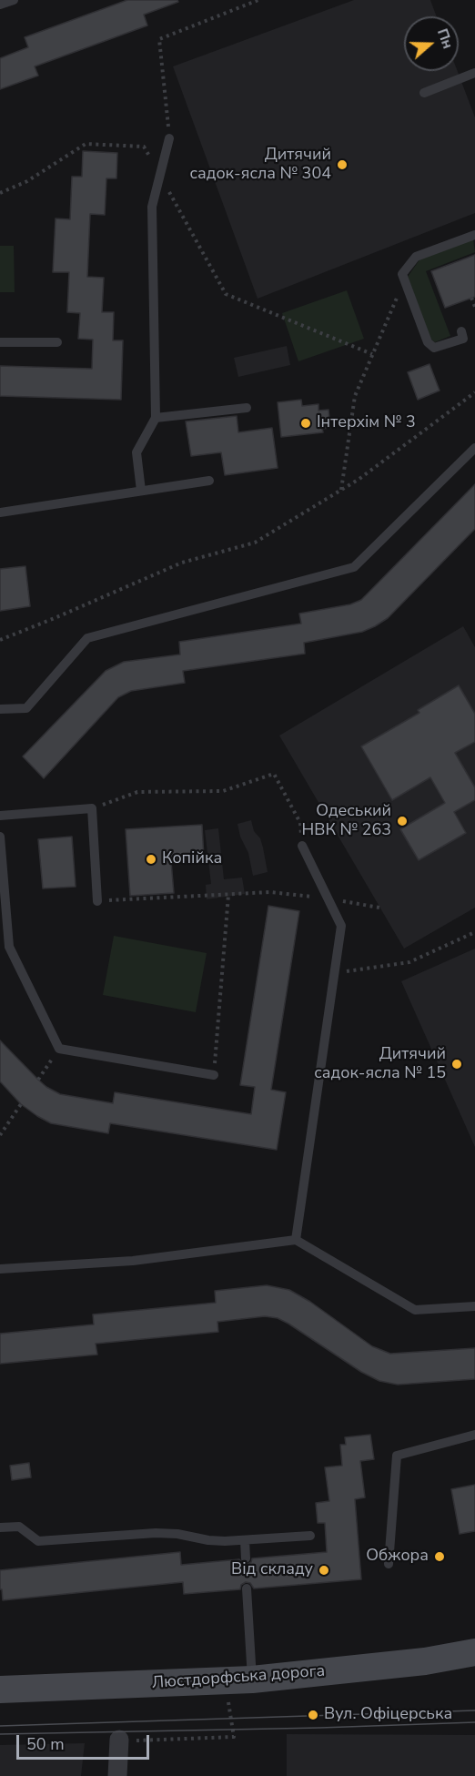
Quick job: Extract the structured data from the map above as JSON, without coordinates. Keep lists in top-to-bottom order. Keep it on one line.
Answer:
{"streets":{"main road":["Люстдорфська дорога"]},"places":["Дитячий садок-ясла № 304","Інтерхім № 3","Одеський НВК № 263","Копійка","Дитячий садок-ясла № 15","Обжора","Від складу","Вул. Офіцерська"],"scale_bar":"50 m","north":"right"}
